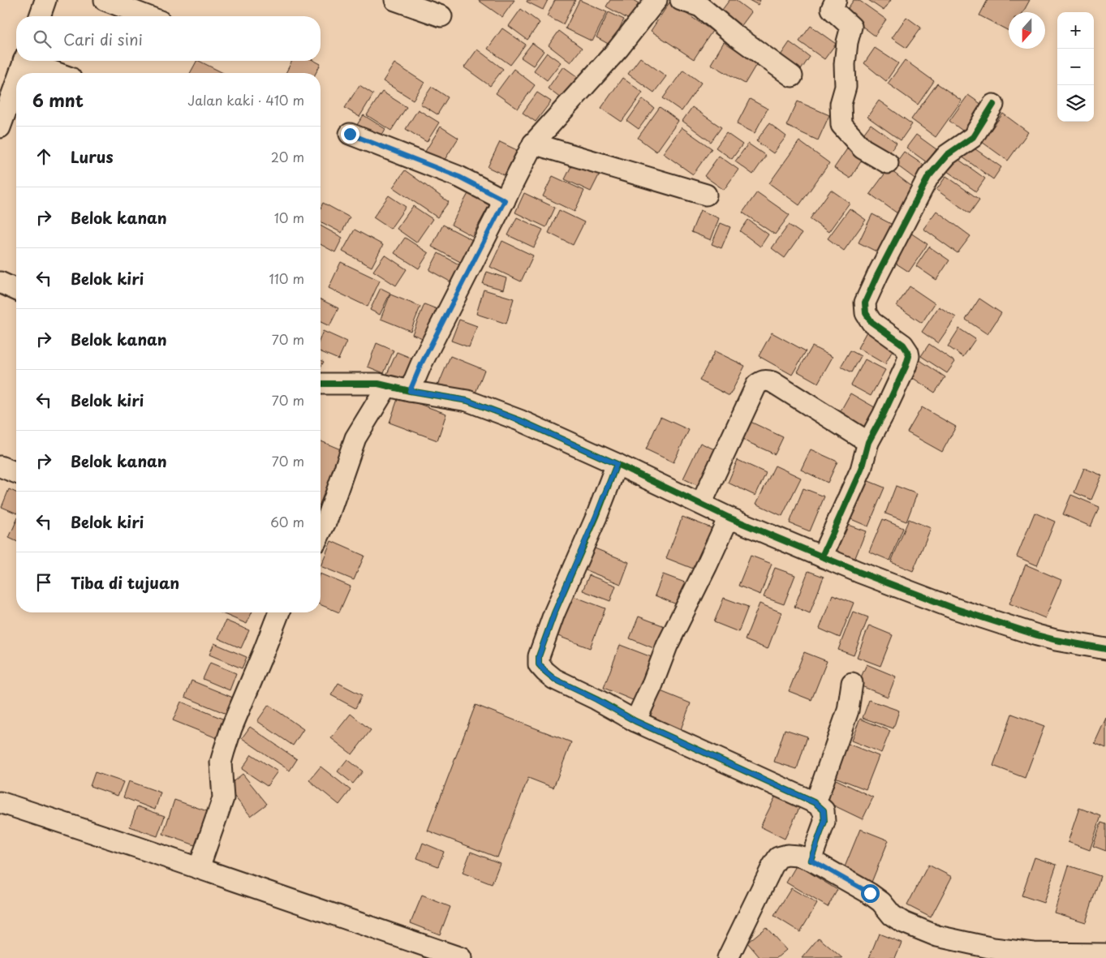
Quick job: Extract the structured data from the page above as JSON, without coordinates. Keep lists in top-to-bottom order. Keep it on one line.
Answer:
{"north":"bottom","page":{"map_buttons":["+","−"],"search":"Cari di sini","heading":["6 mnt","Jalan kaki · 410 m"],"list":[["Lurus","20 m"],["Belok kanan","10 m"],["Belok kiri","110 m"],["Belok kanan","70 m"],["Belok kiri","70 m"],["Belok kanan","70 m"],["Belok kiri","60 m"],"Tiba di tujuan"]}}
